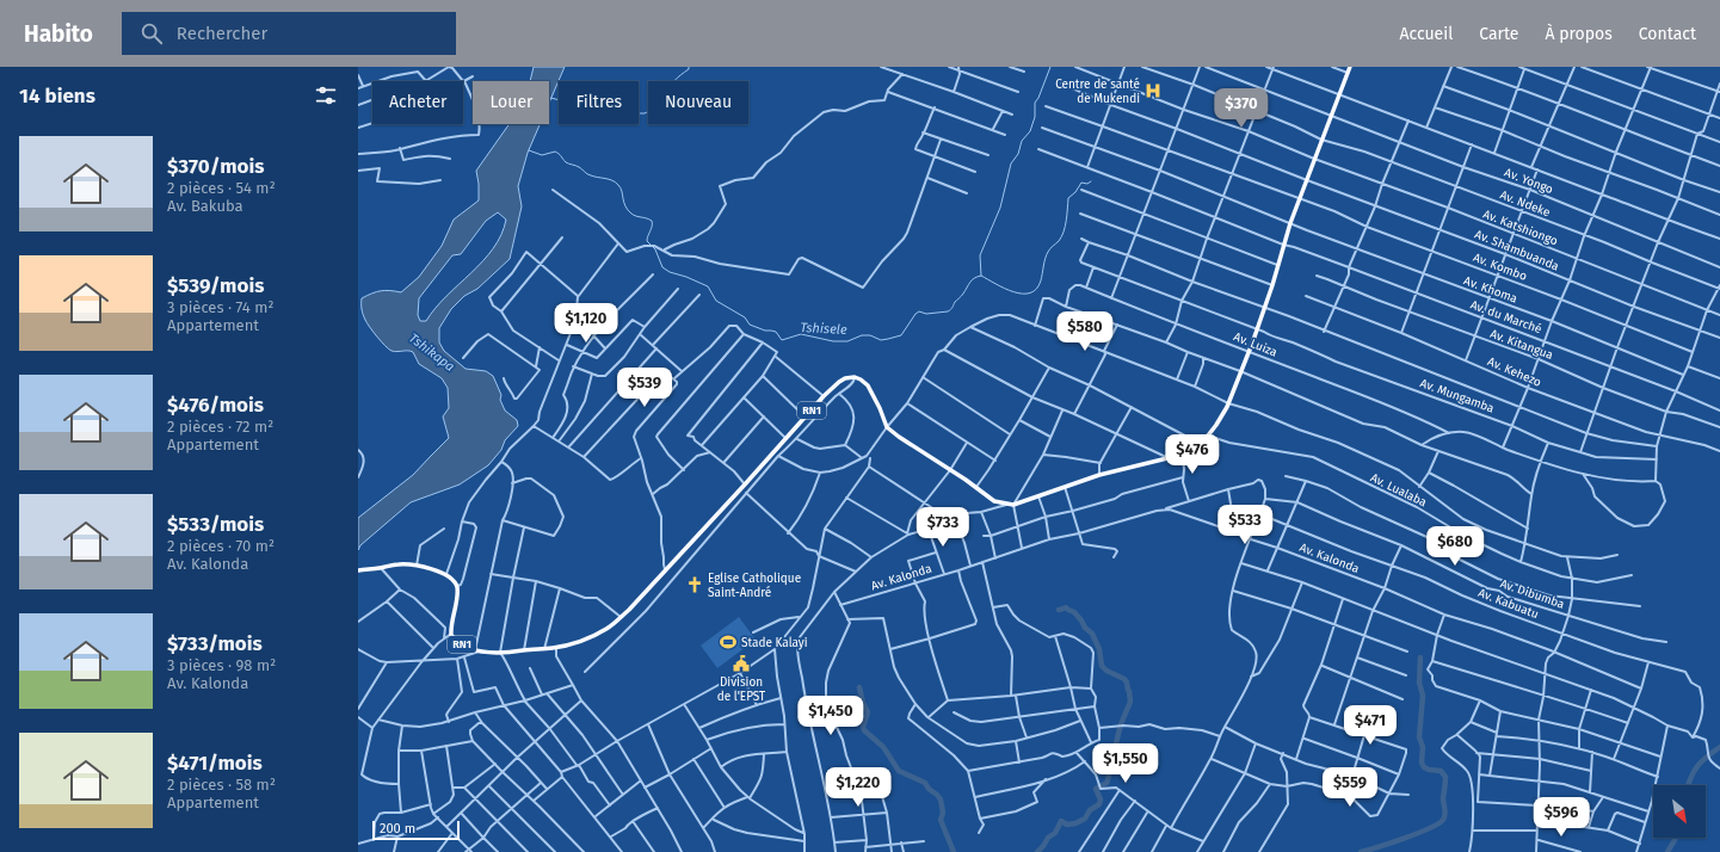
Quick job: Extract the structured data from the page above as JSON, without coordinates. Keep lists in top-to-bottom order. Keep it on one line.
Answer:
{"streets":{"highway":["RN1"],"street":["Av. Yongo","Av. Ndeke","Av. Katshiongo","Av. Shambuanda","Av. Kombo","Av. Khoma","Av. du Marché","Av. Luiza","Av. Kitangua","Av. Kehezo","Av. Mungamba","Av. Lualaba","Av. Kalonda","Av. Dibumba","Av. Kabuatu"]},"water":["Tshisele","Tshikapa"],"places":{"hospital":["Centre de santé de Mukendi"],"church":["Eglise Catholique Saint-André"],"sports":["Stade Kalayi"],"public building":["Division de l'EPST"]},"scale_bar":"200 m","north":"bottom right","page":{"header":"Habito","search":"Rechercher","nav":["Accueil","Carte","À propos","Contact"],"heading":"14 biens","chip":["Acheter","Louer","Filtres","Nouveau"],"price":["$370","$1,120","$580","$539","$476","$533","$733","$680","$1,450","$471","$1,550","$1,220","$559","$596"],"list":[{"name":"$370/mois","note":"2 pièces · 54 m² · Av. Bakuba"},{"name":"$539/mois","note":"3 pièces · 74 m² · Appartement"},{"name":"$476/mois","note":"2 pièces · 72 m² · Appartement"},{"name":"$533/mois","note":"2 pièces · 70 m² · Av. Kalonda"},{"name":"$733/mois","note":"3 pièces · 98 m² · Av. Kalonda"},{"name":"$471/mois","note":"2 pièces · 58 m² · Appartement"}],"scale":"200 m"}}
